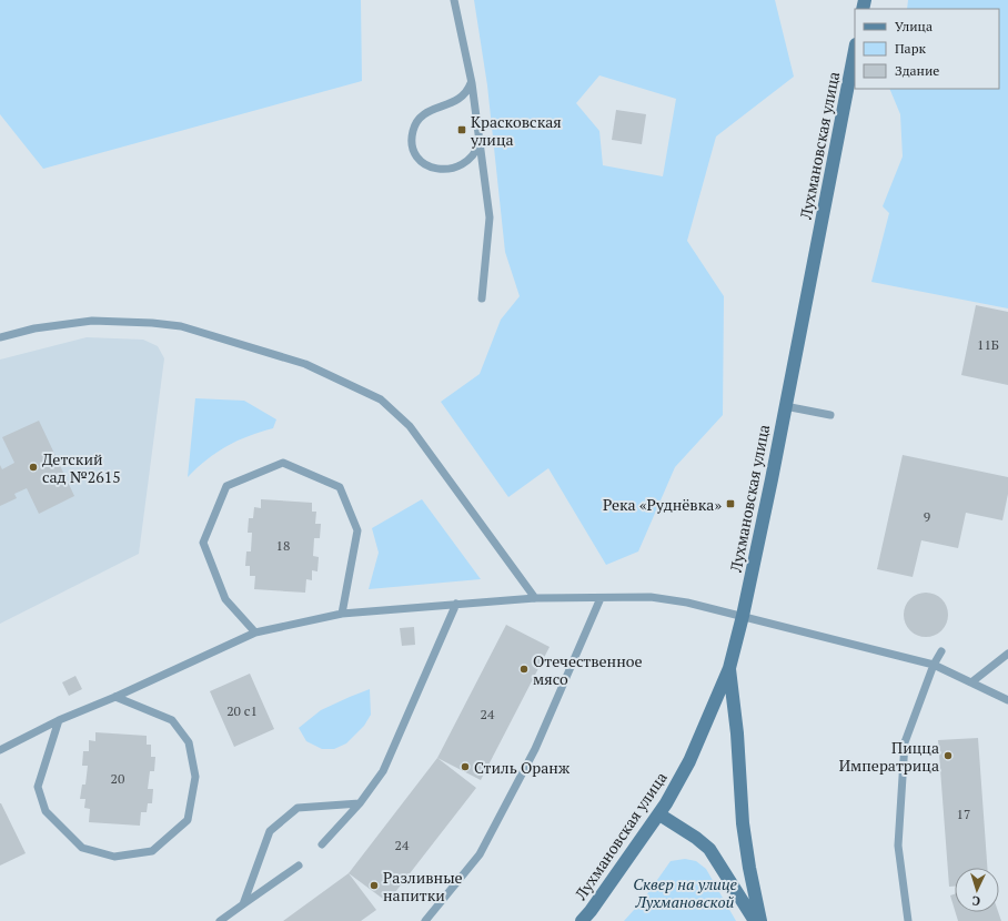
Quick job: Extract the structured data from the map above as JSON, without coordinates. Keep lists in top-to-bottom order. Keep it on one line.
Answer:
{"streets":{"street":["Лухмановская улица"]},"parks":["Сквер на улице Лухмановской"],"places":{"transit":["Красковская улица","Река «Руднёвка»"],"other":["Детский сад №2615","Отечественное мясо","Пицца Императрица","Стиль Оранж","Разливные напитки"]},"house_numbers":["11Б","9","18","20 с1","24","20","17","24"],"legend":["Улица","Парк","Здание"],"north":"bottom"}
